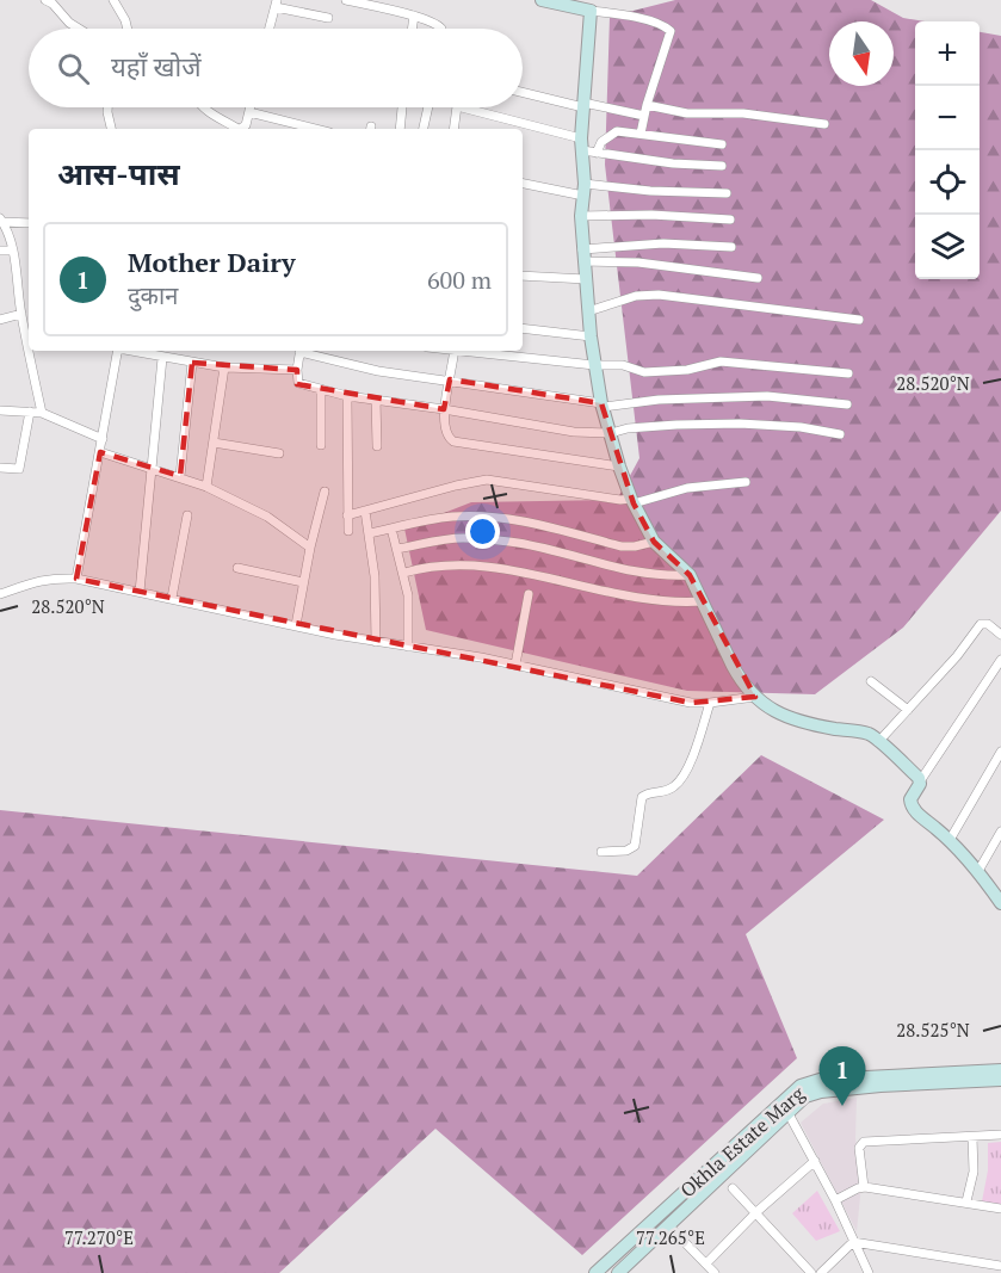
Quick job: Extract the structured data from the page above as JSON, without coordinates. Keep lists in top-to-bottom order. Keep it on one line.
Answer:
{"streets":{"street":["Okhla Estate Marg"]},"north":"bottom","page":{"map_buttons":["+","−"],"search":"यहाँ खोजें","heading":"आस-पास","list":[{"mark":"1","name":"Mother Dairy","note":"दुकान","value":"600 m"}],"pins":"1"},"coordinates":["28.520°N","28.525°N","77.270°E","77.265°E"]}
